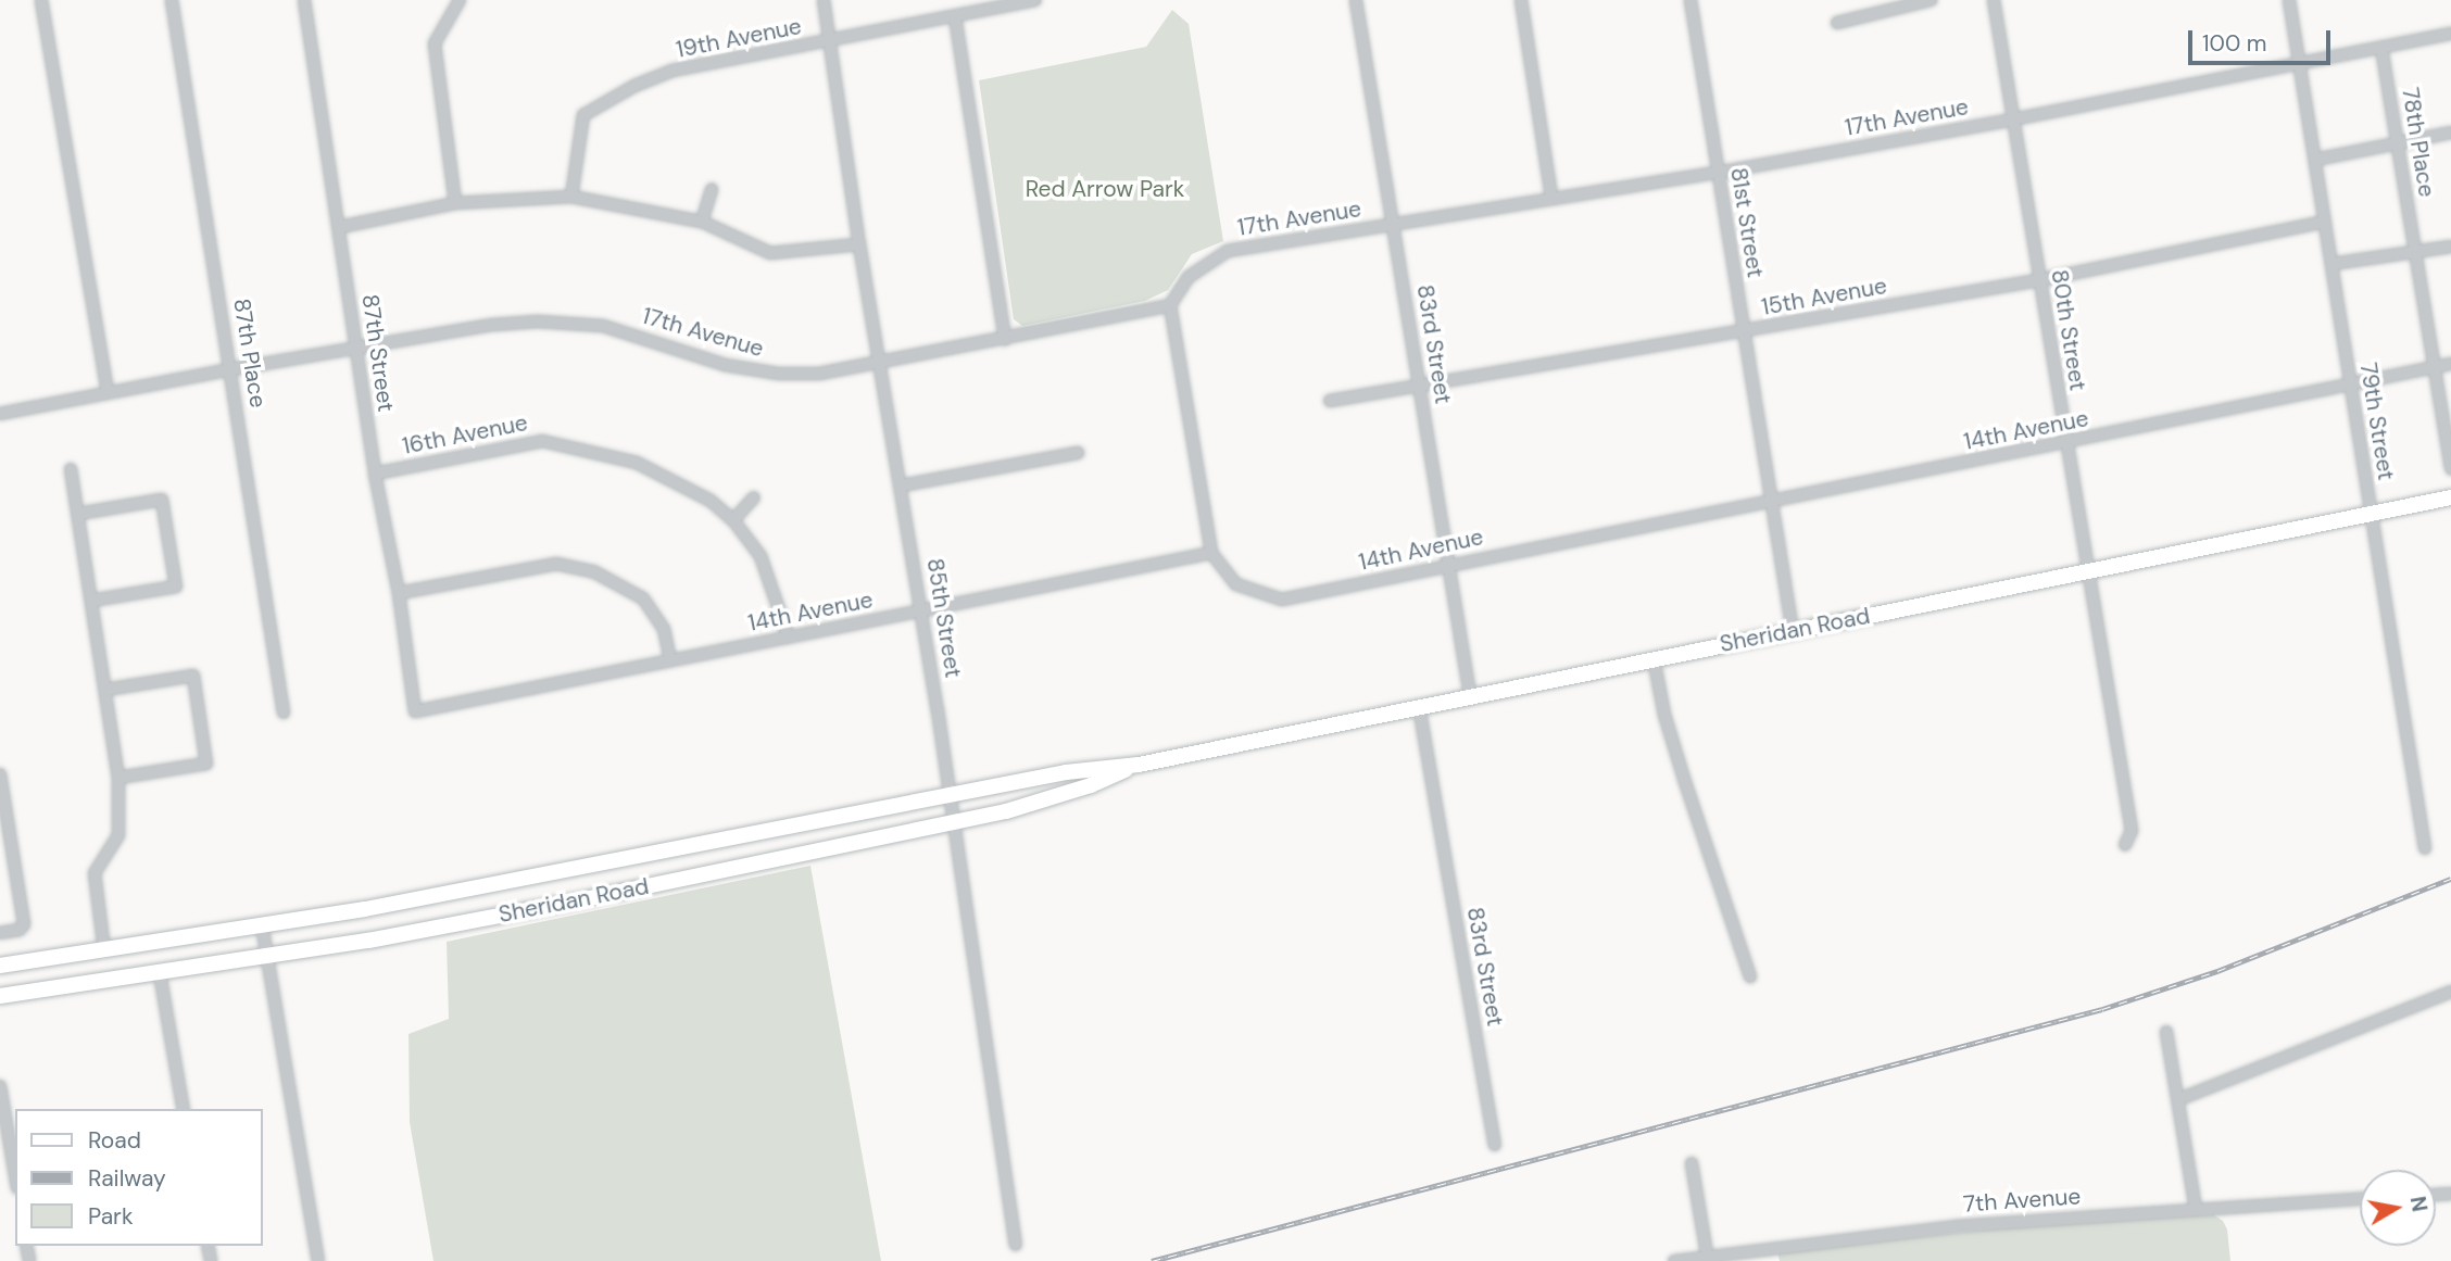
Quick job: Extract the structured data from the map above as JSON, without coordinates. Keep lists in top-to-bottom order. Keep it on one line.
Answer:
{"streets":{"main road":["Sheridan Road"],"street":["19th Avenue","17th Avenue","78th Place","81st Street","15th Avenue","80th Street","83rd Street","87th Place","87th Street","79th Street","14th Avenue","16th Avenue","85th Street","7th Avenue"]},"crossings":[["19th Avenue","85th Street"],["17th Avenue","78th Place"],["17th Avenue","81st Street"],["17th Avenue","80th Street"],["17th Avenue","83rd Street"],["17th Avenue","87th Place"],["17th Avenue","87th Street"],["17th Avenue","79th Street"],["17th Avenue","85th Street"],["78th Place","14th Avenue"],["81st Street","15th Avenue"],["81st Street","14th Avenue"],["81st Street","Sheridan Road"],["15th Avenue","80th Street"],["15th Avenue","83rd Street"],["15th Avenue","79th Street"],["80th Street","14th Avenue"],["80th Street","Sheridan Road"],["83rd Street","14th Avenue"],["83rd Street","Sheridan Road"],["87th Street","14th Avenue"],["87th Street","16th Avenue"],["79th Street","14th Avenue"],["79th Street","Sheridan Road"],["14th Avenue","16th Avenue"],["14th Avenue","85th Street"],["85th Street","Sheridan Road"]],"parks":["Red Arrow Park"],"legend":["Road","Railway","Park"],"scale_bar":"100 m","north":"right"}
